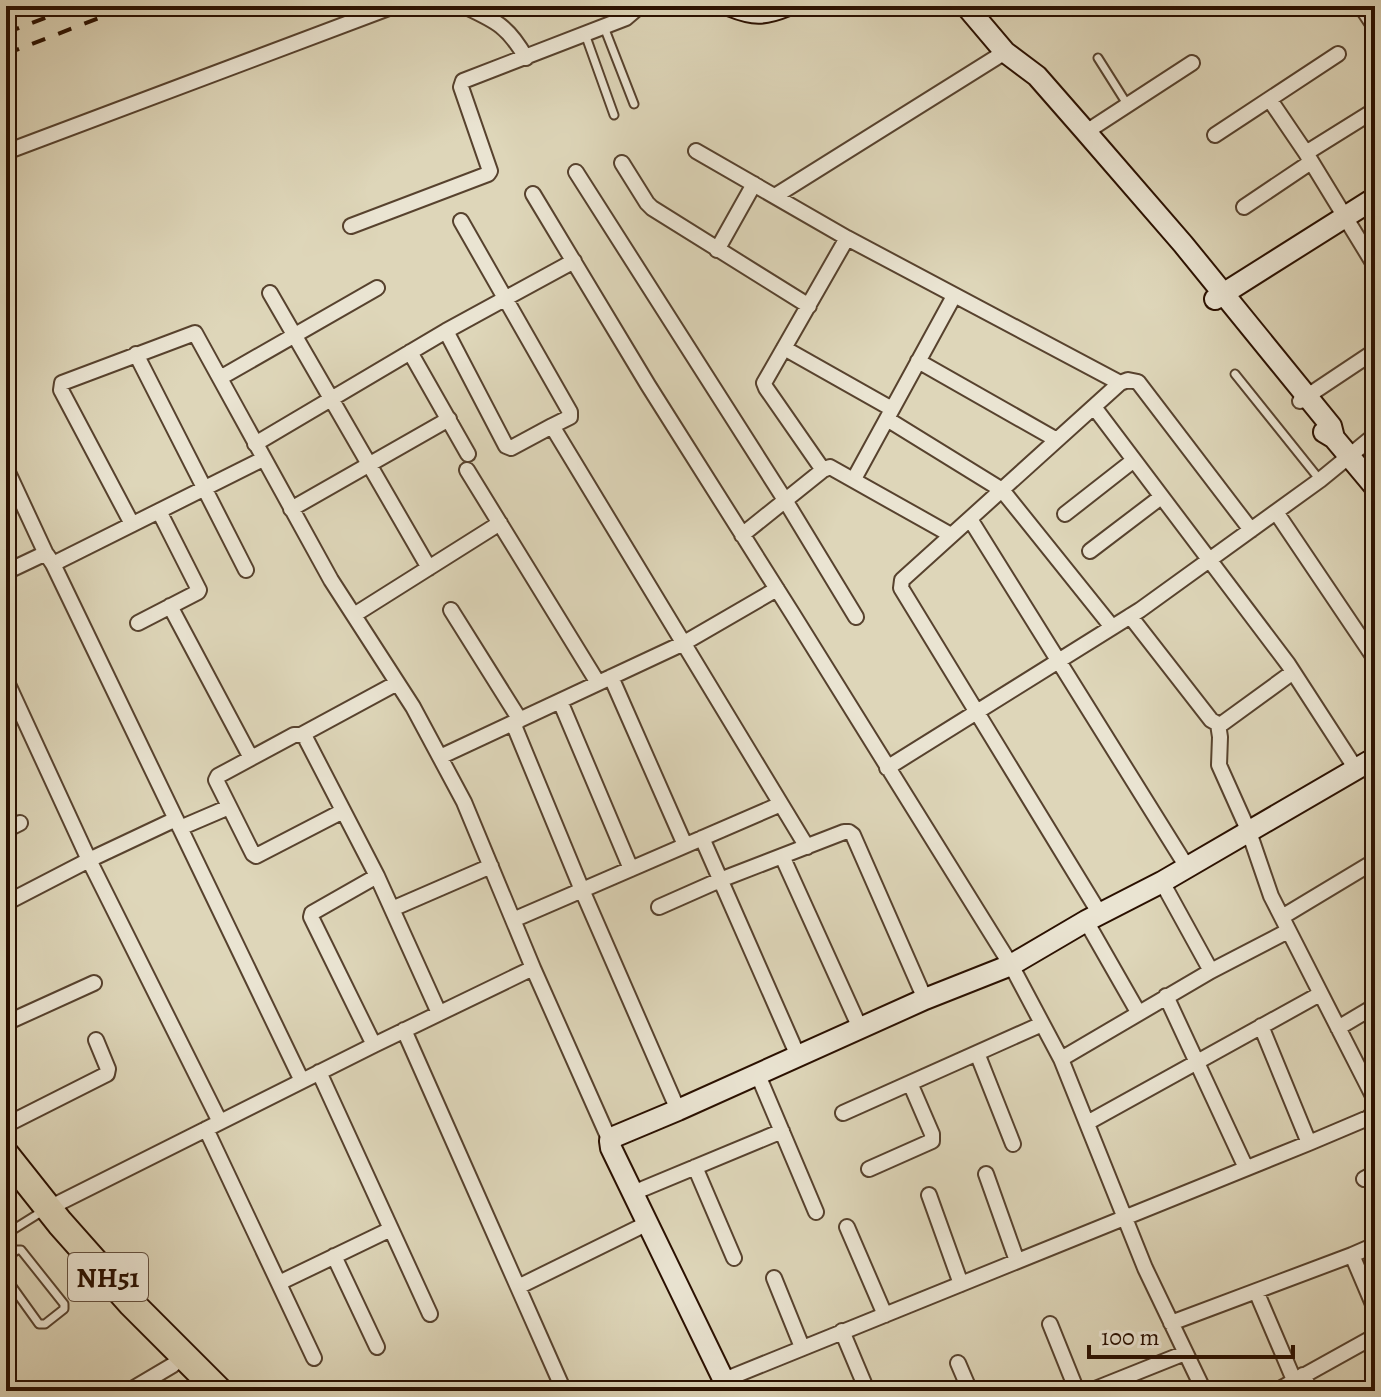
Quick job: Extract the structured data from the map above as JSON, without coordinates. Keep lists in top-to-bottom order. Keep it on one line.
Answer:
{"streets":{"highway":["NH51"]},"scale_bar":"100 m"}
